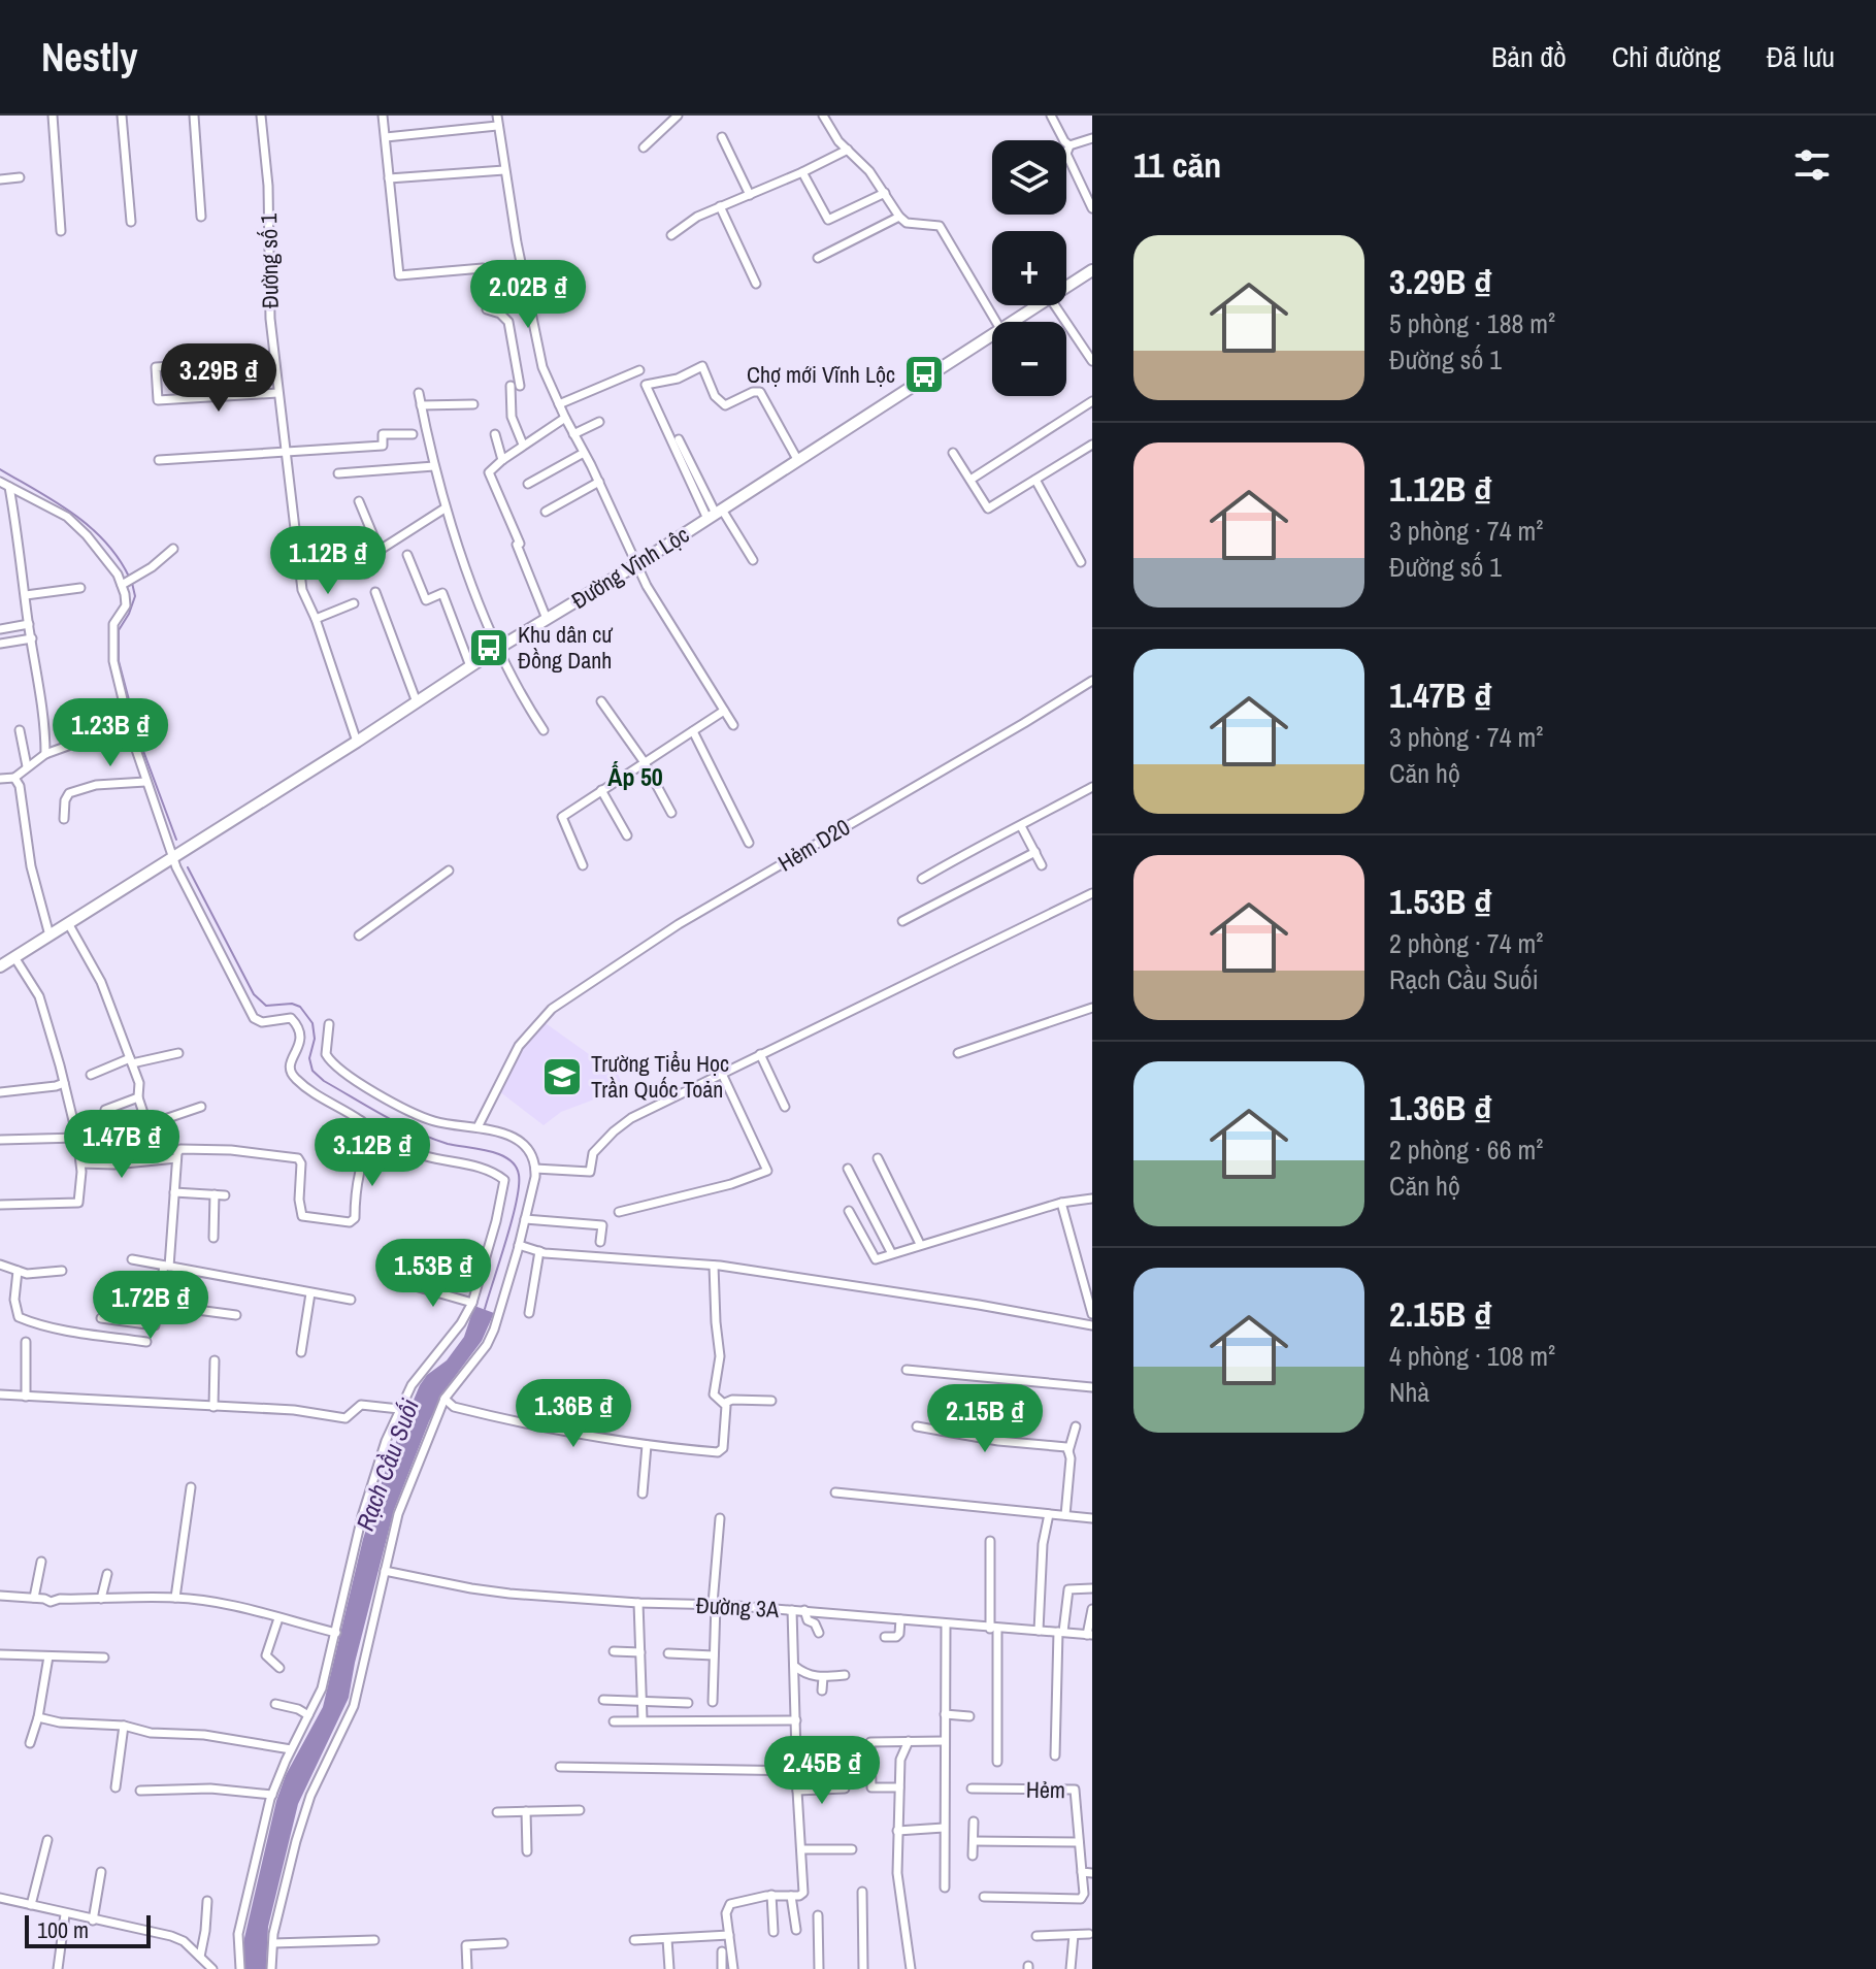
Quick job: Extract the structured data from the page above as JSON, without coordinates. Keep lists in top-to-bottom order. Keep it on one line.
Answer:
{"streets":{"main road":["Đường Vĩnh Lộc"],"street":["Đường số 1","Hẻm D20","Đường 3A","Hẻm"]},"crossings":[["Đường số 1","Đường Vĩnh Lộc"]],"districts":["Ấp 50"],"water":["Rạch Cầu Suối"],"places":{"bus stop":["Chợ mới Vĩnh Lộc","Khu dân cư Đồng Danh"],"school or university":["Trường Tiểu Học Trần Quốc Toản"]},"scale_bar":"100 m","page":{"header":"Nestly","nav":["Bản đồ","Chỉ đường","Đã lưu"],"heading":"11 căn","map_buttons":["+","−"],"list":[{"name":"3.29B ₫","note":"5 phòng · 188 m² · Đường số 1"},{"name":"1.12B ₫","note":"3 phòng · 74 m² · Đường số 1"},{"name":"1.47B ₫","note":"3 phòng · 74 m² · Căn hộ"},{"name":"1.53B ₫","note":"2 phòng · 74 m² · Rạch Cầu Suối"},{"name":"1.36B ₫","note":"2 phòng · 66 m² · Căn hộ"},{"name":"2.15B ₫","note":"4 phòng · 108 m² · Nhà"}],"price":["2.02B ₫","3.29B ₫","1.12B ₫","1.23B ₫","1.47B ₫","3.12B ₫","1.53B ₫","1.72B ₫","1.36B ₫","2.15B ₫","2.45B ₫"],"scale":"100 m"}}
